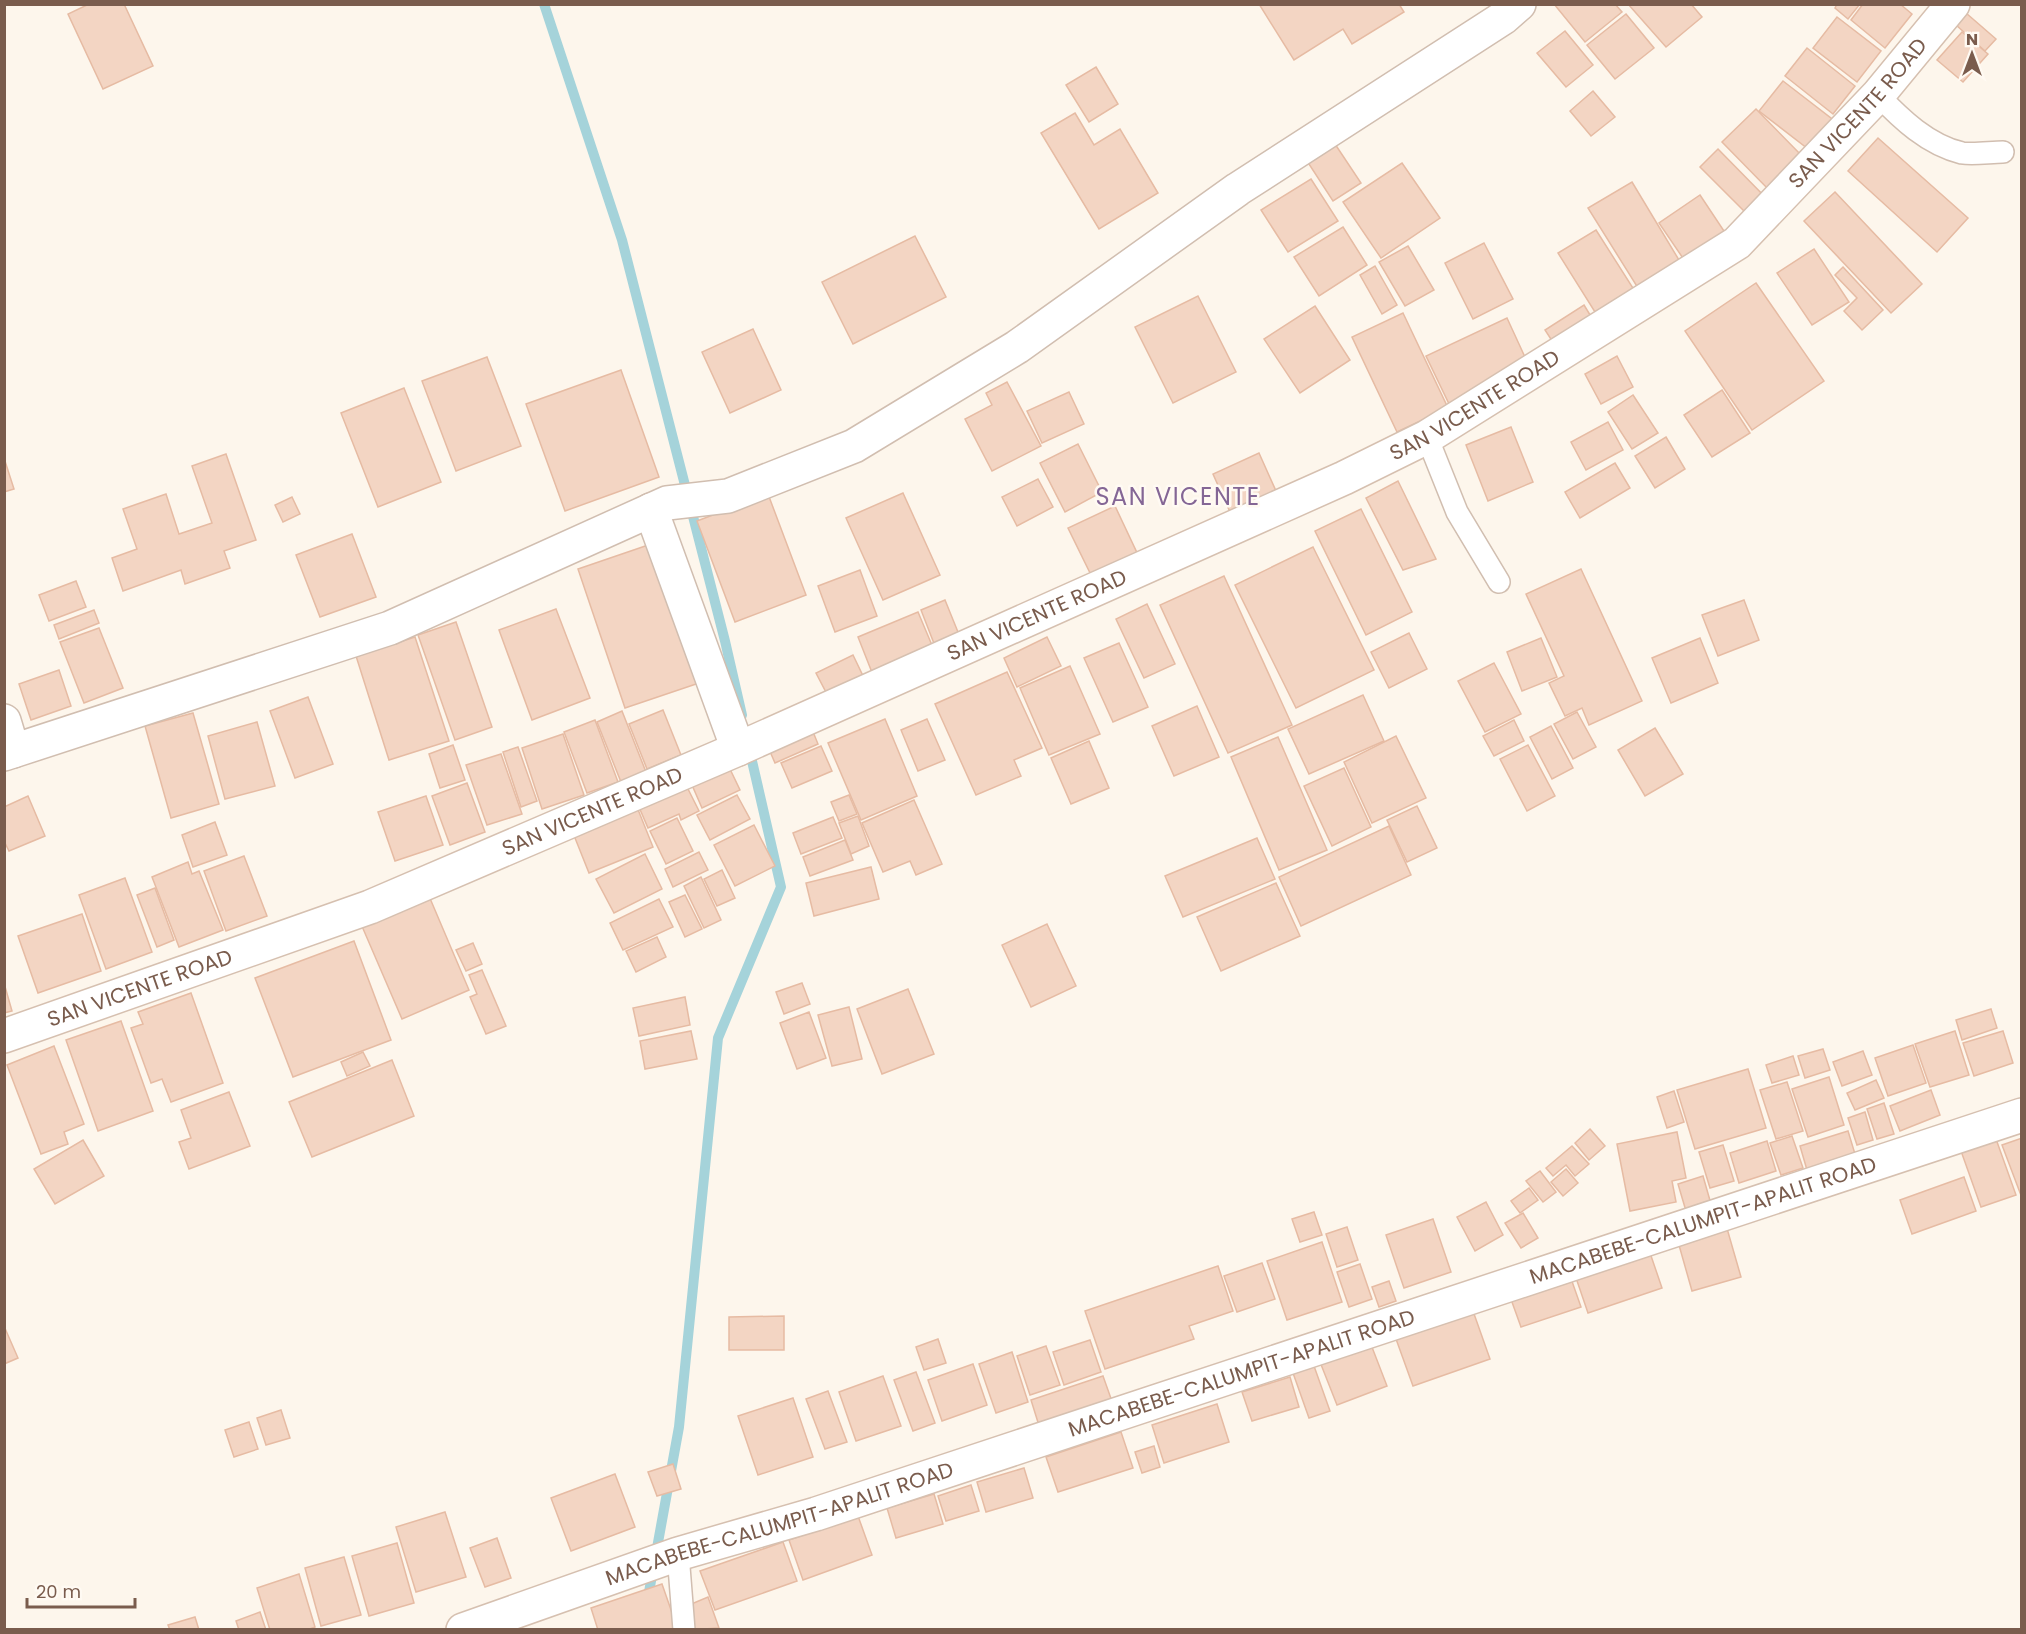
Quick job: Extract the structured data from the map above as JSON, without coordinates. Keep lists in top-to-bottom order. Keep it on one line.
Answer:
{"streets":{"street":["SAN VICENTE ROAD","MACABEBE-CALUMPIT-APALIT ROAD"]},"districts":["SAN VICENTE"],"scale_bar":"20 m","north":"top"}
